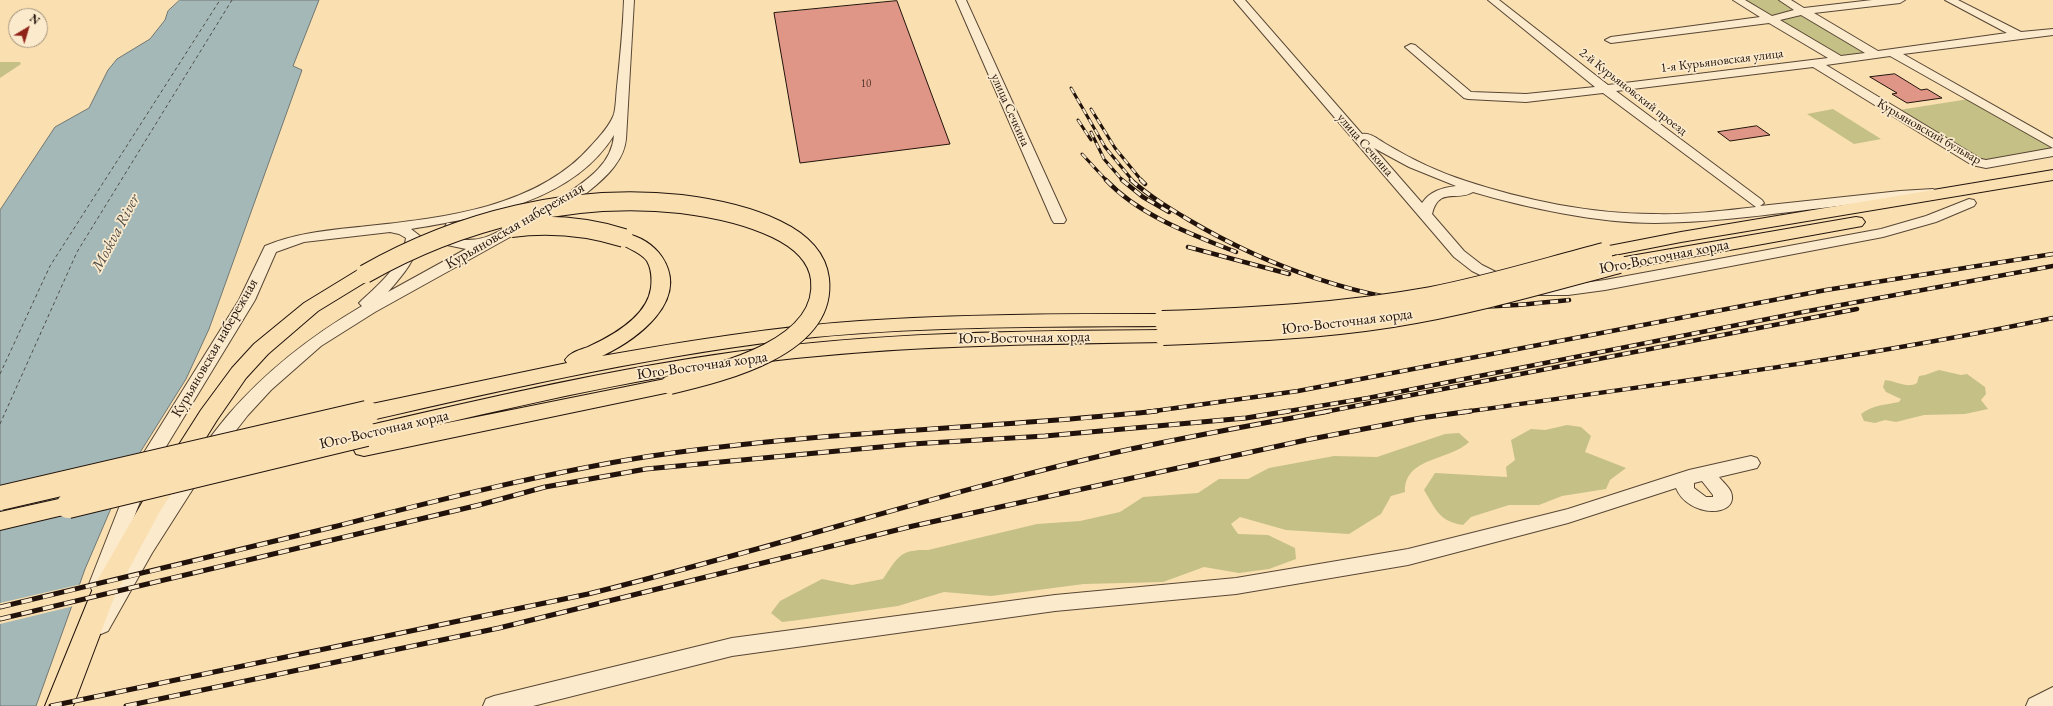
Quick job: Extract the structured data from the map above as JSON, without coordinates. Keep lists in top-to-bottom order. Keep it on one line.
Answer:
{"streets":{"main road":["Юго-Восточная хорда"],"street":["1-я Курьяновская улица","2-й Курьяновский проезд","улица Сечкина","Курьяновский бульвар","Курьяновская набережная"]},"crossings":[["1-я Курьяновская улица","2-й Курьяновский проезд"],["1-я Курьяновская улица","Курьяновский бульвар"],["улица Сечкина","Юго-Восточная хорда"]],"water":["Moskva River"],"house_numbers":["10"],"north":"top right"}
